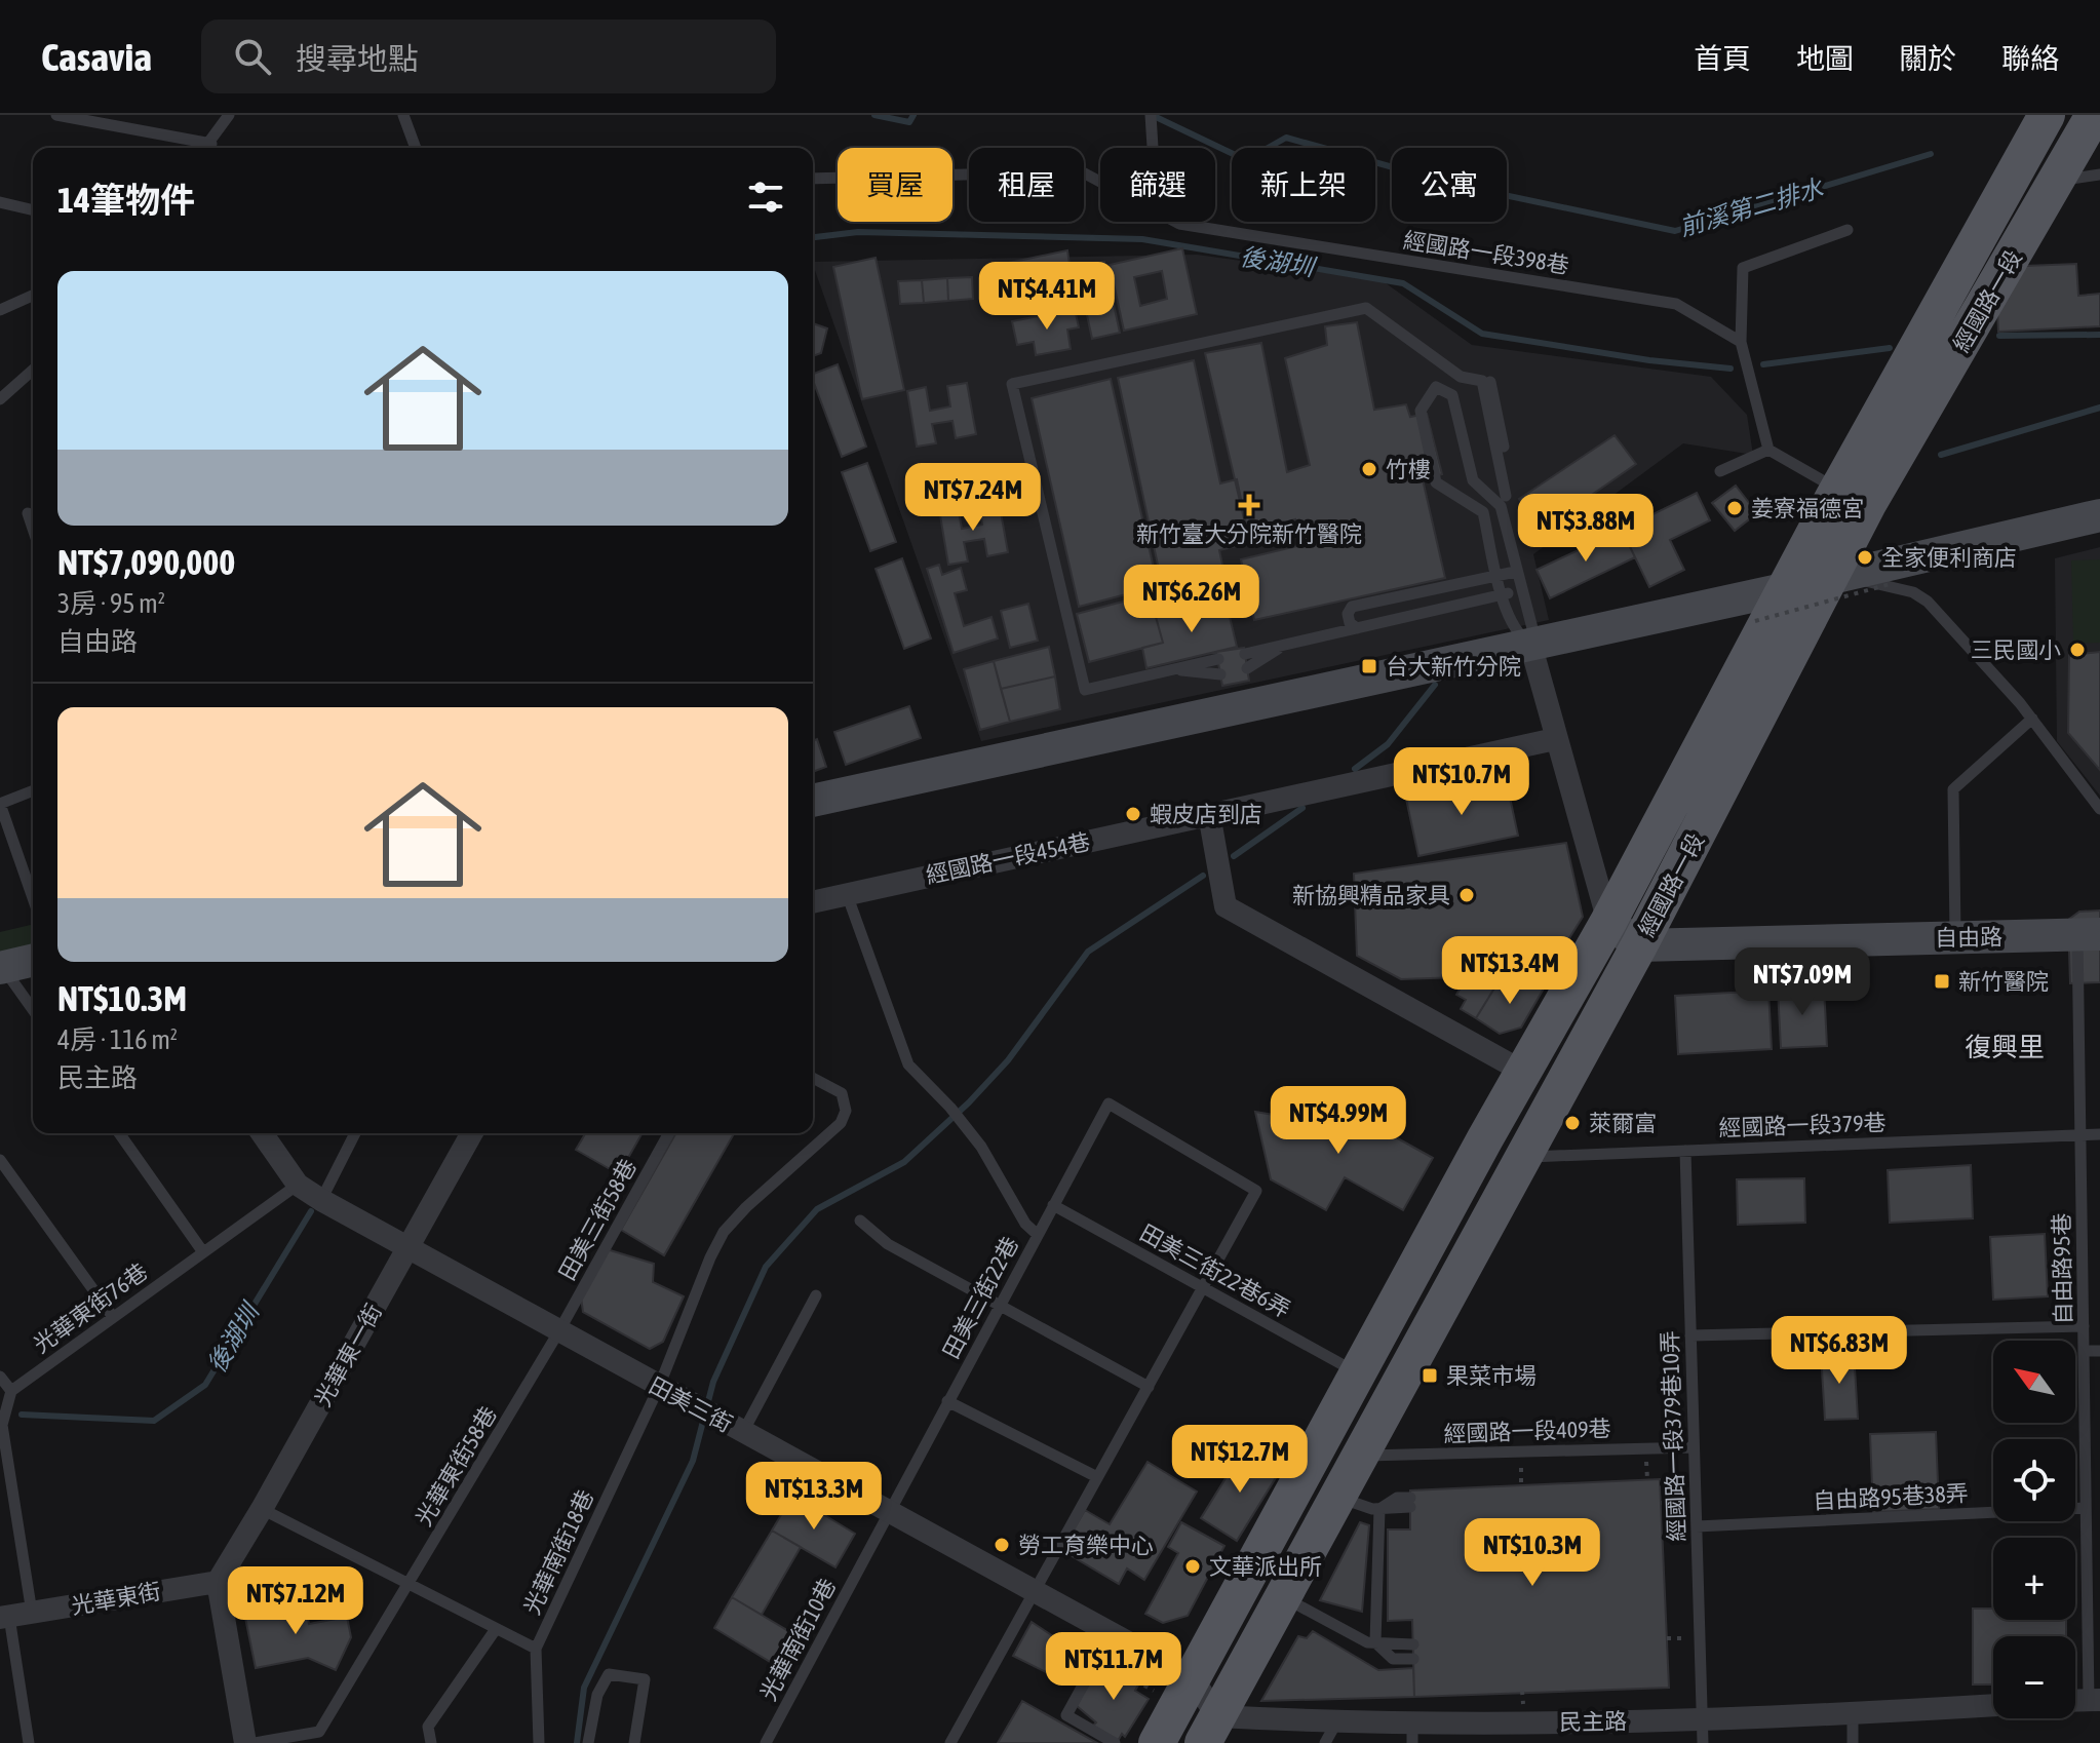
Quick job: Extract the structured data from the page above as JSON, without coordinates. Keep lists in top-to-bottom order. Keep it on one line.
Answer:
{"streets":{"main road":["經國路一段"],"street":["經國路一段454巷","自由路","光華東一街","田美三街","光華東街","民主路"],"lane":["經國路一段398巷","經國路一段379巷","田美三街58巷","自由路95巷","田美三街22巷6弄","田美三街22巷","光華東街76巷","經國路一段409巷","經國路一段379巷10弄","光華東街58巷","自由路95巷38弄","光華南街18巷","光華南街10巷"]},"crossings":[["經國路一段","自由路"],["經國路一段","經國路一段379巷"],["經國路一段","田美三街22巷6弄"],["經國路一段","田美三街"],["經國路一段","經國路一段409巷"],["經國路一段","民主路"],["自由路","自由路95巷"],["經國路一段379巷","自由路95巷"],["經國路一段379巷","經國路一段379巷10弄"],["田美三街58巷","田美三街"],["田美三街58巷","光華東街58巷"],["自由路95巷","自由路95巷38弄"],["田美三街22巷6弄","田美三街22巷"],["田美三街22巷","田美三街"],["田美三街22巷","光華南街10巷"],["光華東街76巷","田美三街"],["光華東一街","田美三街"],["光華東一街","光華東街"],["田美三街","光華東街58巷"],["田美三街","光華南街18巷"],["田美三街","光華南街10巷"],["經國路一段409巷","經國路一段379巷10弄"],["經國路一段379巷10弄","自由路95巷38弄"],["經國路一段379巷10弄","民主路"]],"districts":["復興里"],"water":["前溪第二排水","後湖圳"],"places":{"other":["竹樓","姜寮福德宮","全家便利商店","三民國小","蝦皮店到店","新協興精品家具","萊爾富","勞工育樂中心","文華派出所"],"health":["新竹臺大分院新竹醫院"],"transit":["台大新竹分院","新竹醫院","果菜市場"]},"north":"top left","page":{"header":"Casavia","search":"搜尋地點","nav":["首頁","地圖","關於","聯絡"],"chip":["買屋","租屋","篩選","新上架","公寓"],"heading":"14筆物件","list":[{"name":"NT$7,090,000","note":"3房 · 95 m² · 自由路"},{"name":"NT$10.3M","note":"4房 · 116 m² · 民主路"}],"price":["NT$4.41M","NT$7.24M","NT$3.88M","NT$6.26M","NT$10.7M","NT$13.4M","NT$7.09M","NT$4.99M","NT$6.83M","NT$12.7M","NT$13.3M","NT$10.3M","NT$7.12M","NT$11.7M"],"map_buttons":["+","−"]}}
